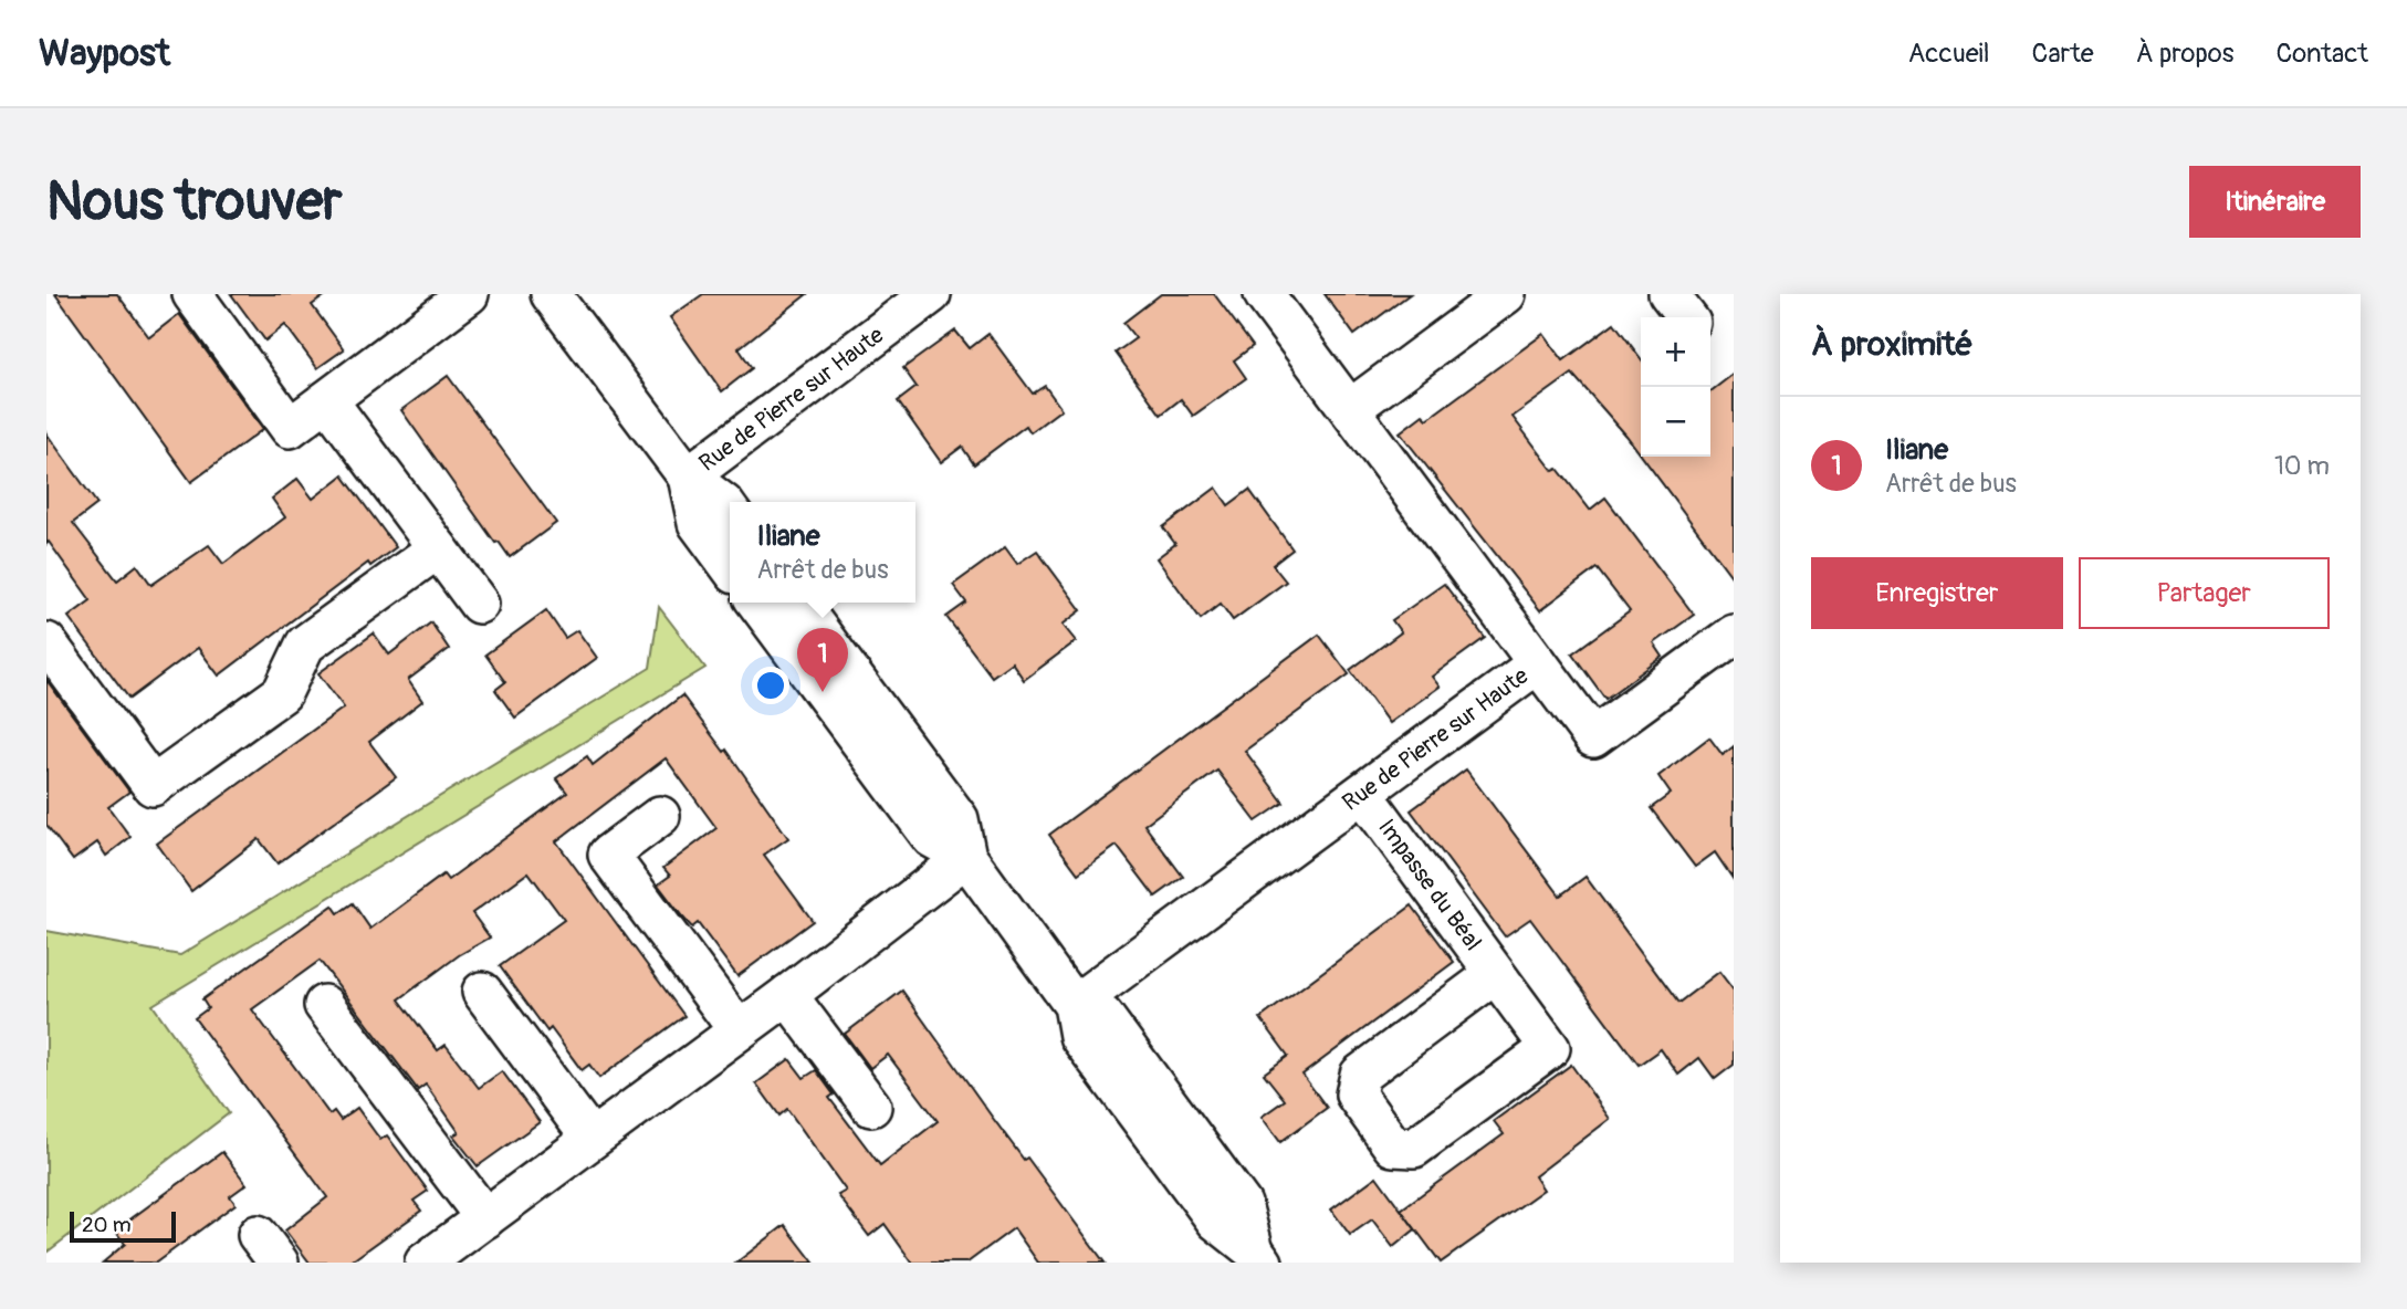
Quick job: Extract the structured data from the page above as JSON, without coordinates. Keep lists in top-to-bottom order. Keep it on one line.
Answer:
{"streets":{"street":["Rue de Pierre sur Haute","Impasse du Béal"]},"crossings":[["Rue de Pierre sur Haute","Impasse du Béal"]],"scale_bar":"20 m","page":{"header":"Waypost","nav":["Accueil","Carte","À propos","Contact"],"buttons":["Itinéraire",["Enregistrer","Partager"]],"title":"Nous trouver","heading":"À proximité","map_buttons":["+","−"],"list":[{"mark":"1","name":"Iliane","note":"Arrêt de bus","value":"10 m"}],"popup":["Iliane","Arrêt de bus"],"pins":"1","scale":"20 m"}}
